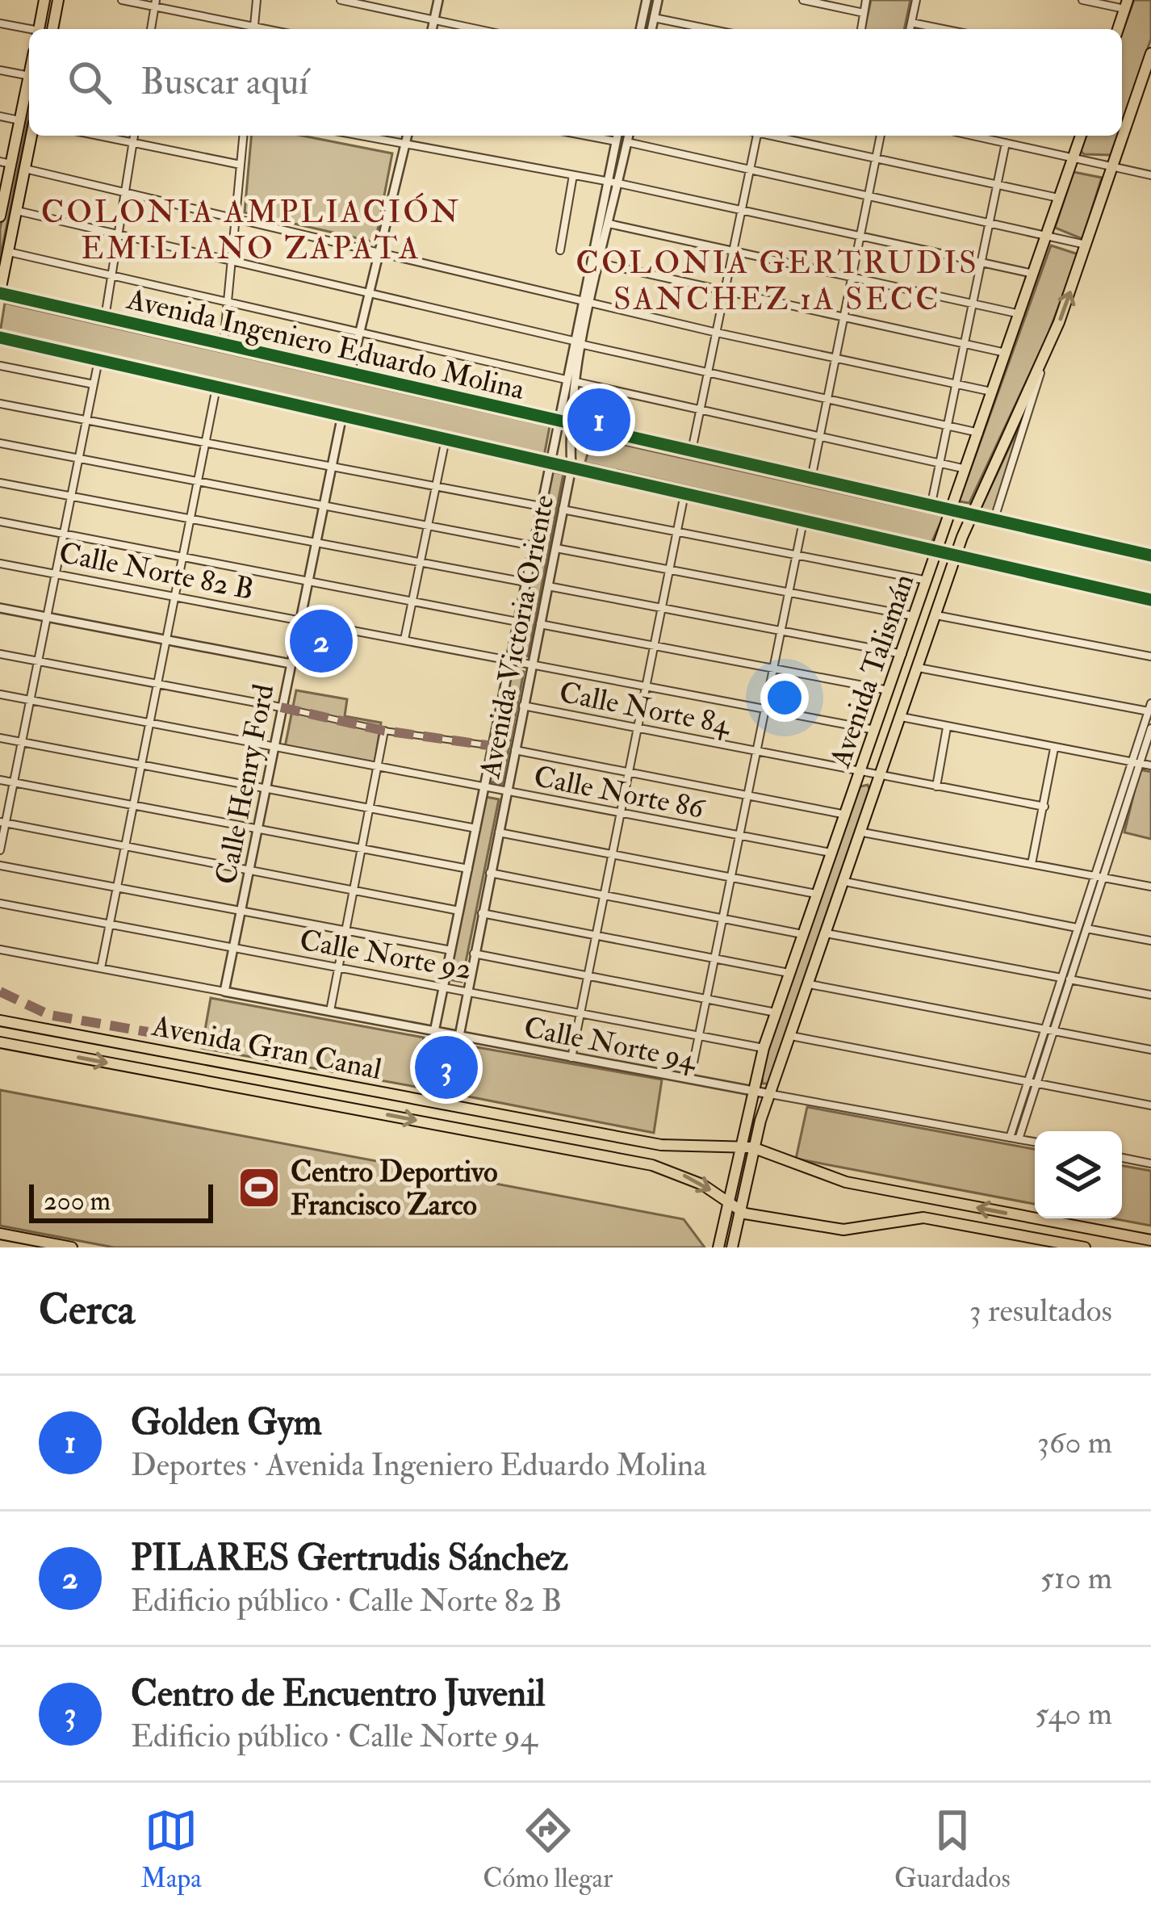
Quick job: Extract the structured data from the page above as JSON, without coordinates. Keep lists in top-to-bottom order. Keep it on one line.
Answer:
{"streets":{"main road":["Avenida Ingeniero Eduardo Molina","Avenida Talismán","Avenida Gran Canal"],"street":["Calle Norte 82 B","Avenida Victoria Oriente","Calle Norte 84","Calle Henry Ford","Calle Norte 86","Calle Norte 92","Calle Norte 94"]},"crossings":[["Avenida Ingeniero Eduardo Molina","Avenida Victoria Oriente"],["Avenida Ingeniero Eduardo Molina","Avenida Talismán"],["Calle Norte 82 B","Avenida Victoria Oriente"],["Calle Norte 82 B","Avenida Talismán"],["Calle Norte 82 B","Calle Henry Ford"],["Avenida Victoria Oriente","Calle Norte 84"],["Avenida Victoria Oriente","Calle Norte 86"],["Avenida Victoria Oriente","Calle Norte 92"],["Avenida Victoria Oriente","Calle Norte 94"],["Avenida Talismán","Calle Norte 84"],["Avenida Talismán","Calle Norte 86"],["Avenida Talismán","Calle Norte 92"],["Avenida Talismán","Calle Norte 94"],["Avenida Talismán","Avenida Gran Canal"],["Calle Henry Ford","Calle Norte 86"],["Calle Henry Ford","Calle Norte 92"],["Calle Henry Ford","Calle Norte 94"]],"districts":["COLONIA AMPLIACIÓN EMILIANO ZAPATA","COLONIA GERTRUDIS SANCHEZ 1A SECC"],"places":{"sports":["Centro Deportivo Francisco Zarco"]},"scale_bar":"200 m","page":{"search":"Buscar aquí","pins":["1","2","3"],"scale":"200 m","heading":["Cerca","3 resultados"],"list":[{"mark":"1","name":"Golden Gym","note":"Deportes · Avenida Ingeniero Eduardo Molina","value":"360 m"},{"mark":"2","name":"PILARES Gertrudis Sánchez","note":"Edificio público · Calle Norte 82 B","value":"510 m"},{"mark":"3","name":"Centro de Encuentro Juvenil","note":"Edificio público · Calle Norte 94","value":"540 m"}],"nav":["Mapa","Cómo llegar","Guardados"]}}
